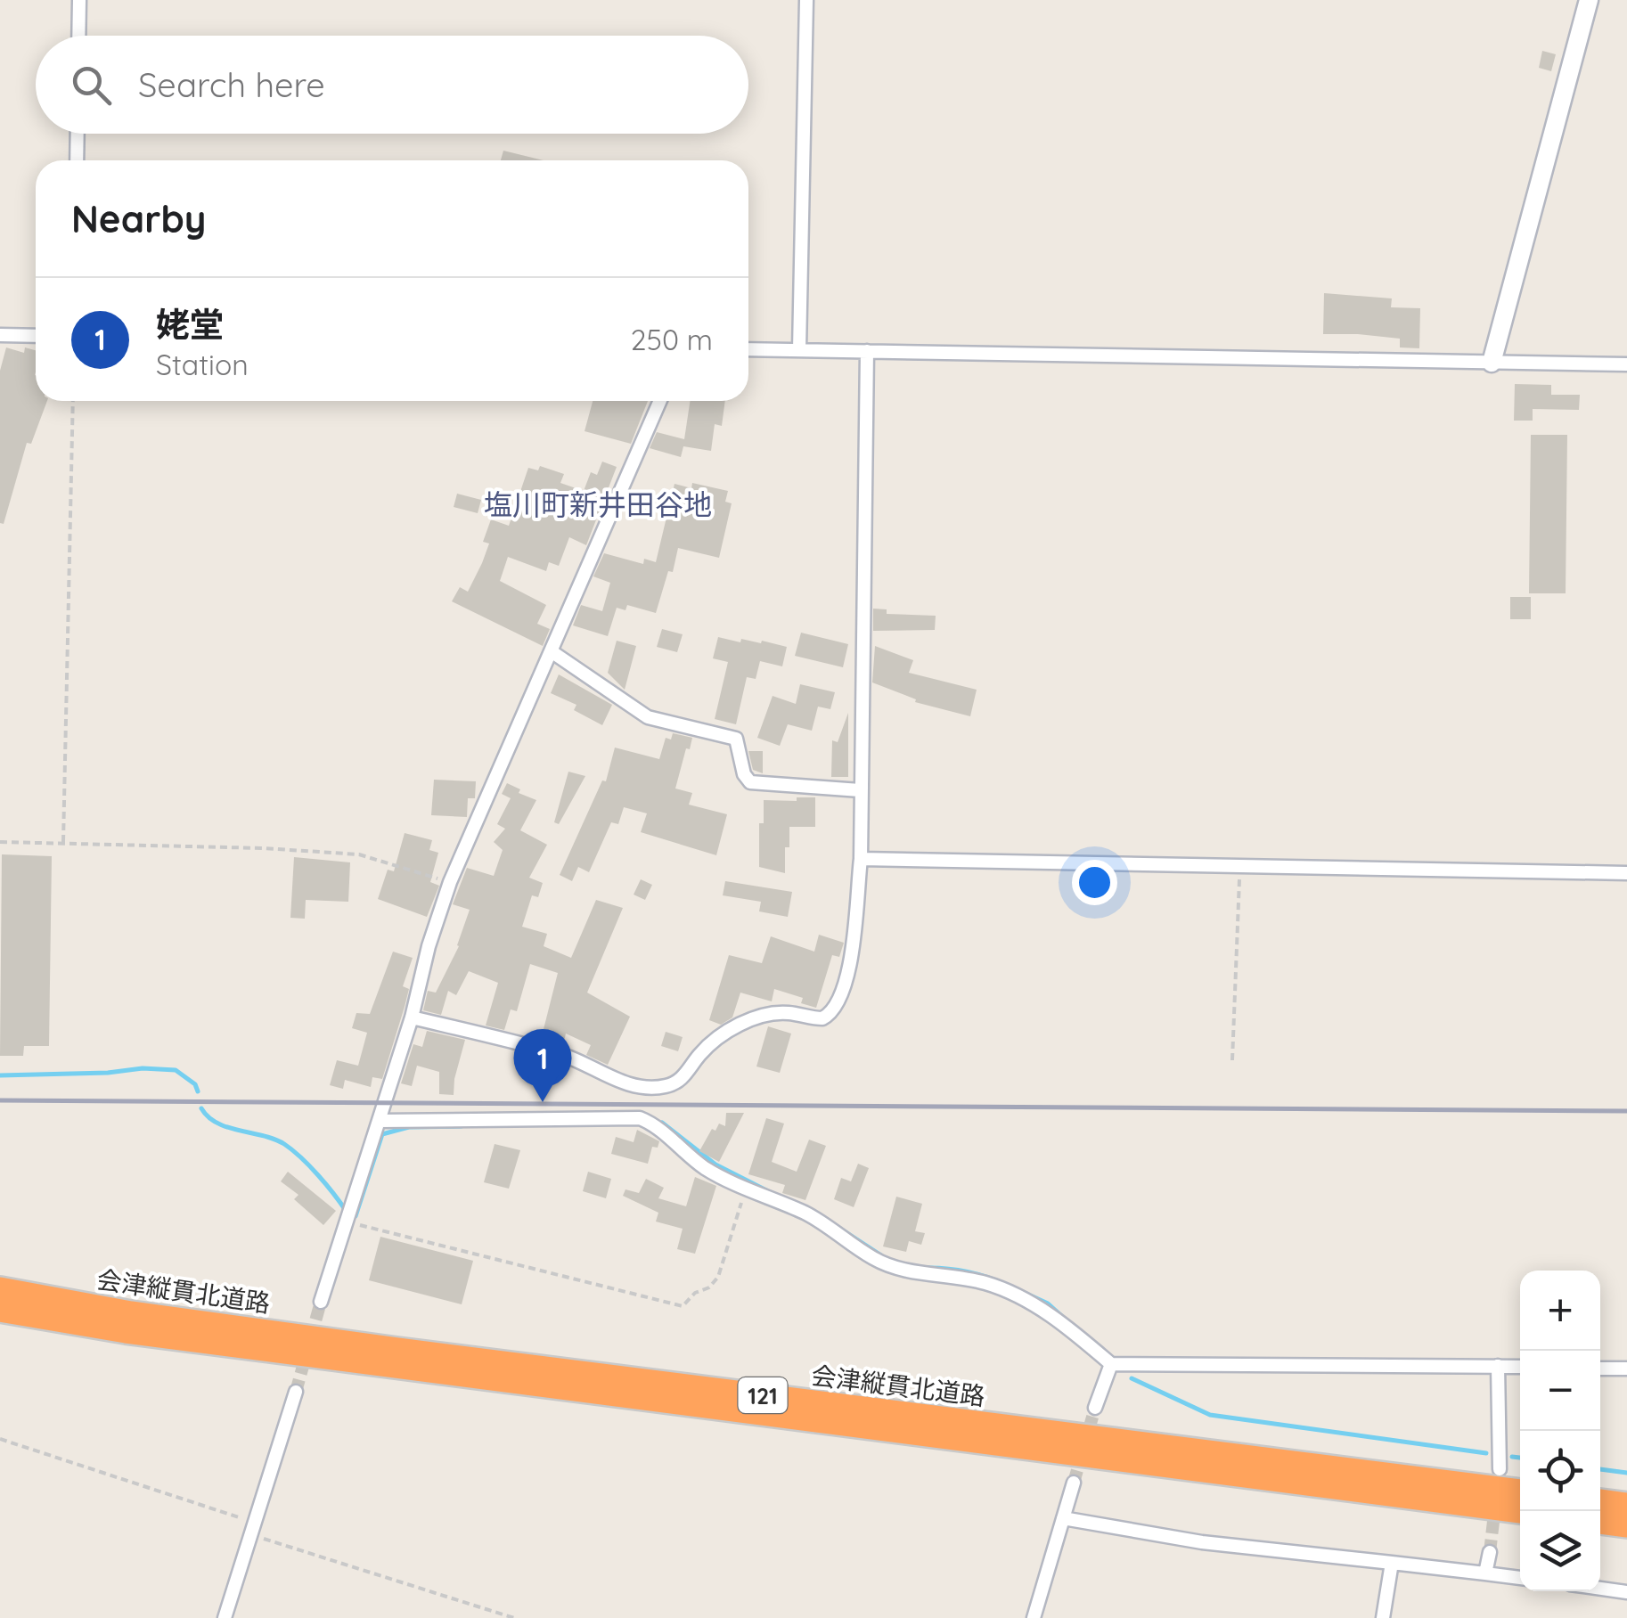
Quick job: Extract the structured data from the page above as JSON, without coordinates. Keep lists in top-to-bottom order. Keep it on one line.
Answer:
{"streets":{"highway":["会津縦貫北道路","121"]},"districts":["塩川町新井田谷地"],"page":{"search":"Search here","heading":"Nearby","list":[{"mark":"1","name":"姥堂","note":"Station","value":"250 m"}],"pins":"1","map_buttons":["+","−"]}}
